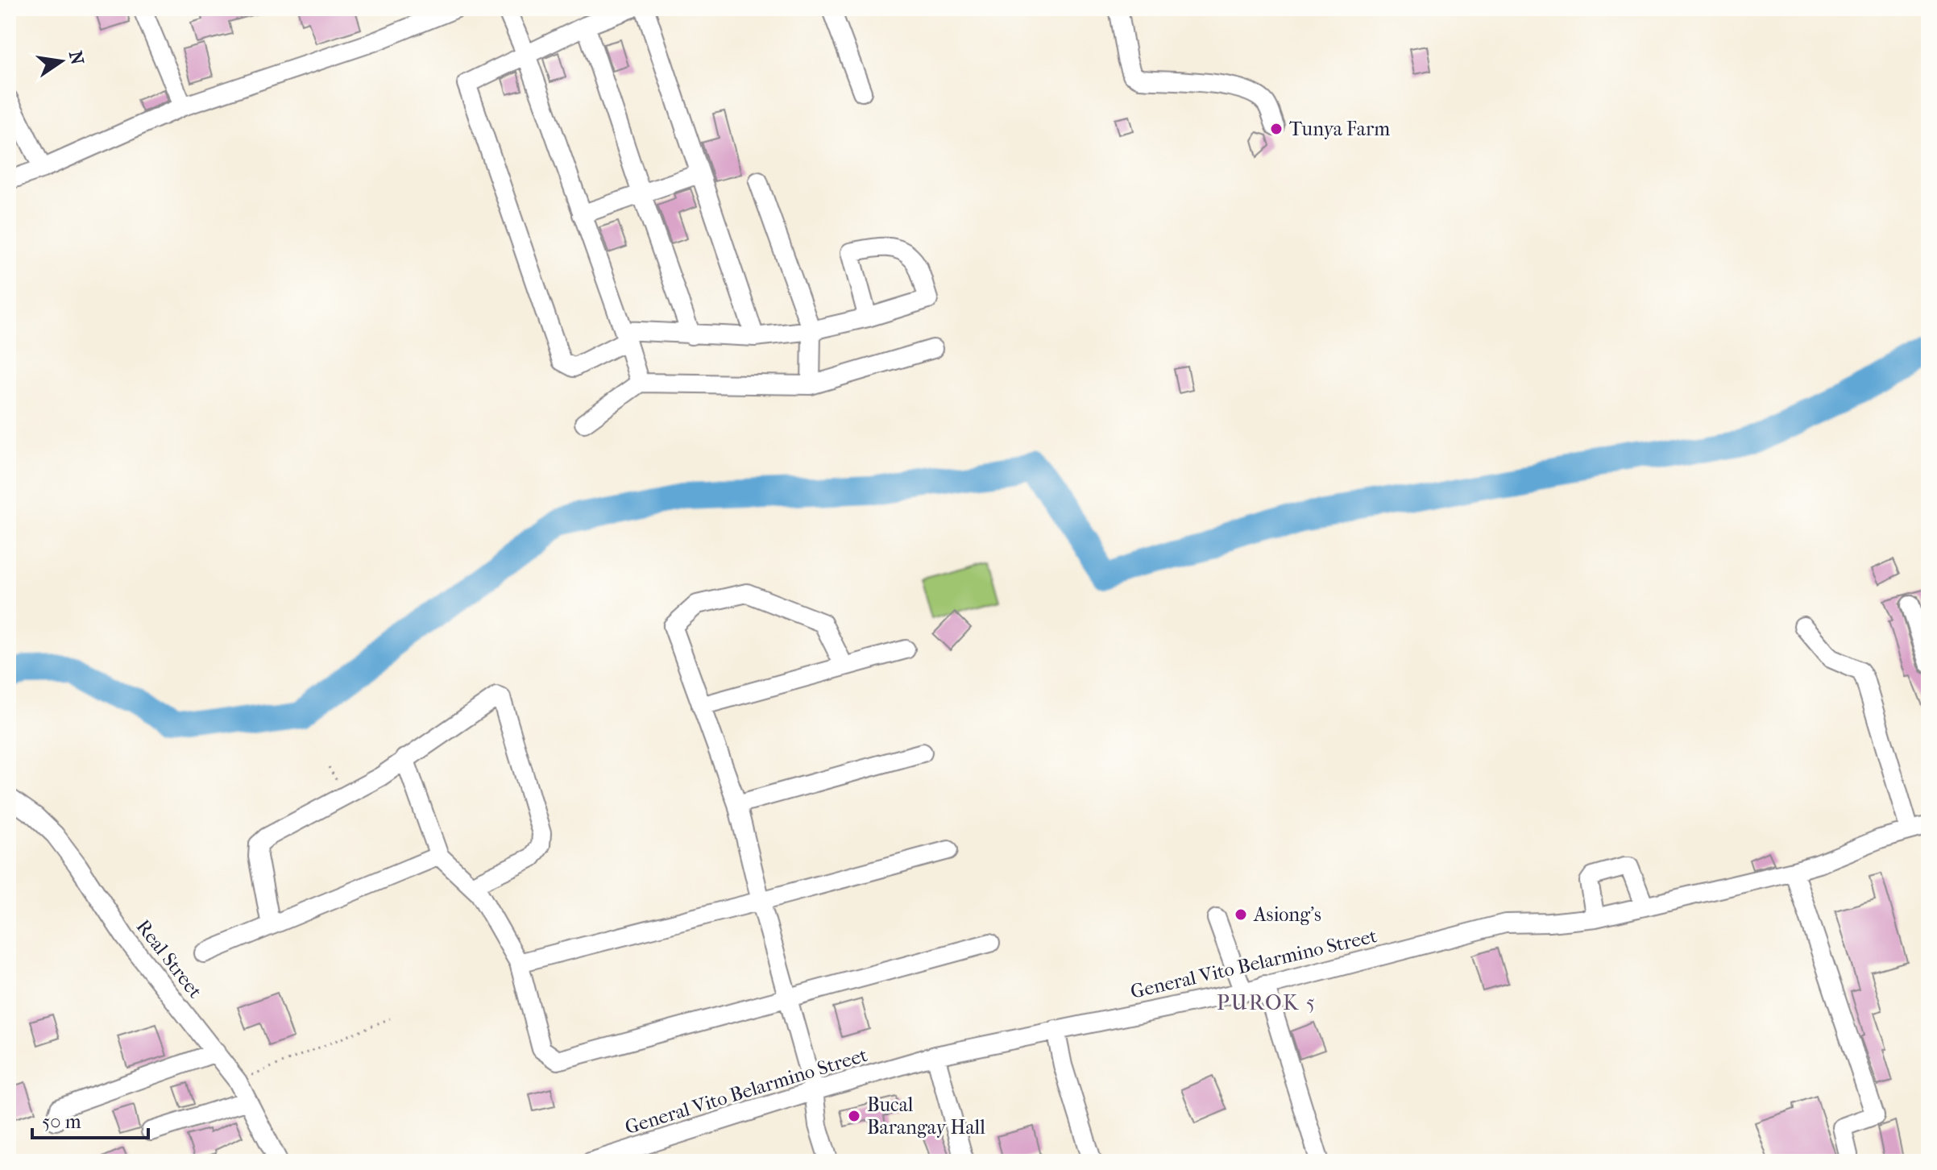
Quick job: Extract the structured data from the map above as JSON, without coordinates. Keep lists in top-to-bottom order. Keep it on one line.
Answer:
{"streets":{"street":["Real Street","General Vito Belarmino Street"]},"districts":["PUROK 5"],"places":["Tunya Farm","Asiong's","Bucal Barangay Hall"],"scale_bar":"50 m","north":"right"}
